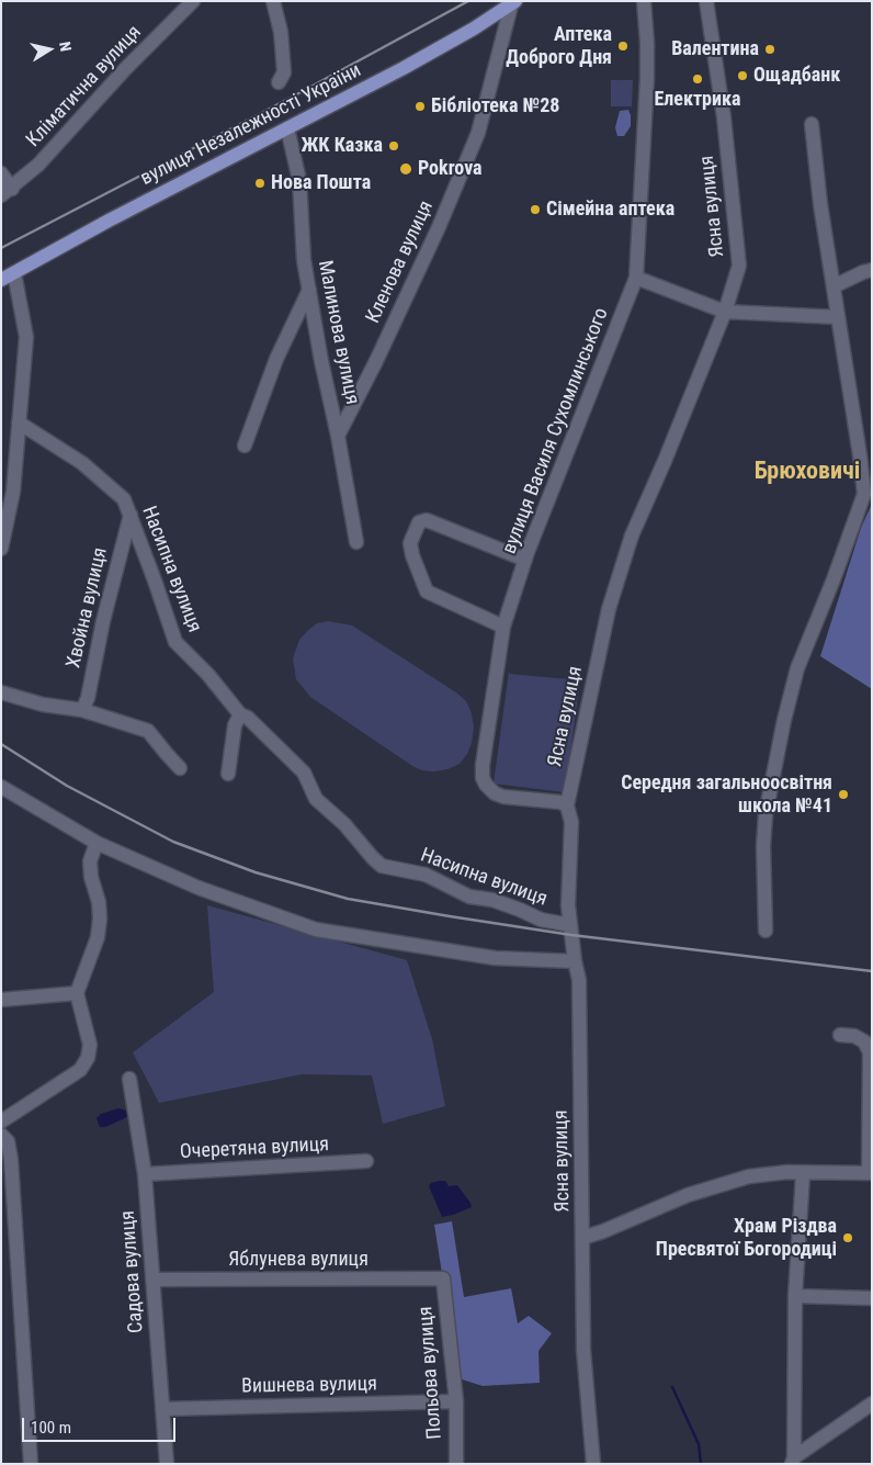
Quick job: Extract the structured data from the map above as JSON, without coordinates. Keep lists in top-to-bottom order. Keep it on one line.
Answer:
{"streets":{"main road":["вулиця Незалежності України"],"street":["Кліматична вулиця","Ясна вулиця","Кленова вулиця","Малинова вулиця","вулиця Василя Сухомлинського","Насипна вулиця","Хвойна вулиця","Очеретяна вулиця","Яблунева вулиця","Садова вулиця","Польова вулиця","Вишнева вулиця"]},"crossings":[["вулиця Незалежності України","Кленова вулиця"],["вулиця Незалежності України","Малинова вулиця"],["Ясна вулиця","вулиця Василя Сухомлинського"],["Ясна вулиця","Насипна вулиця"],["Кленова вулиця","Малинова вулиця"],["Насипна вулиця","Хвойна вулиця"],["Очеретяна вулиця","Садова вулиця"],["Яблунева вулиця","Садова вулиця"],["Яблунева вулиця","Польова вулиця"],["Садова вулиця","Вишнева вулиця"],["Польова вулиця","Вишнева вулиця"]],"districts":["Брюховичі"],"places":["Аптека Доброго Дня","Валентина","Ощадбанк","Електрика","Бібліотека №28","ЖК Казка","Pokrova","Нова Пошта","Сімейна аптека","Середня загальноосвітня школа №41","Храм Різдва Пресвятої Богородиці"],"scale_bar":"100 m","north":"right"}
